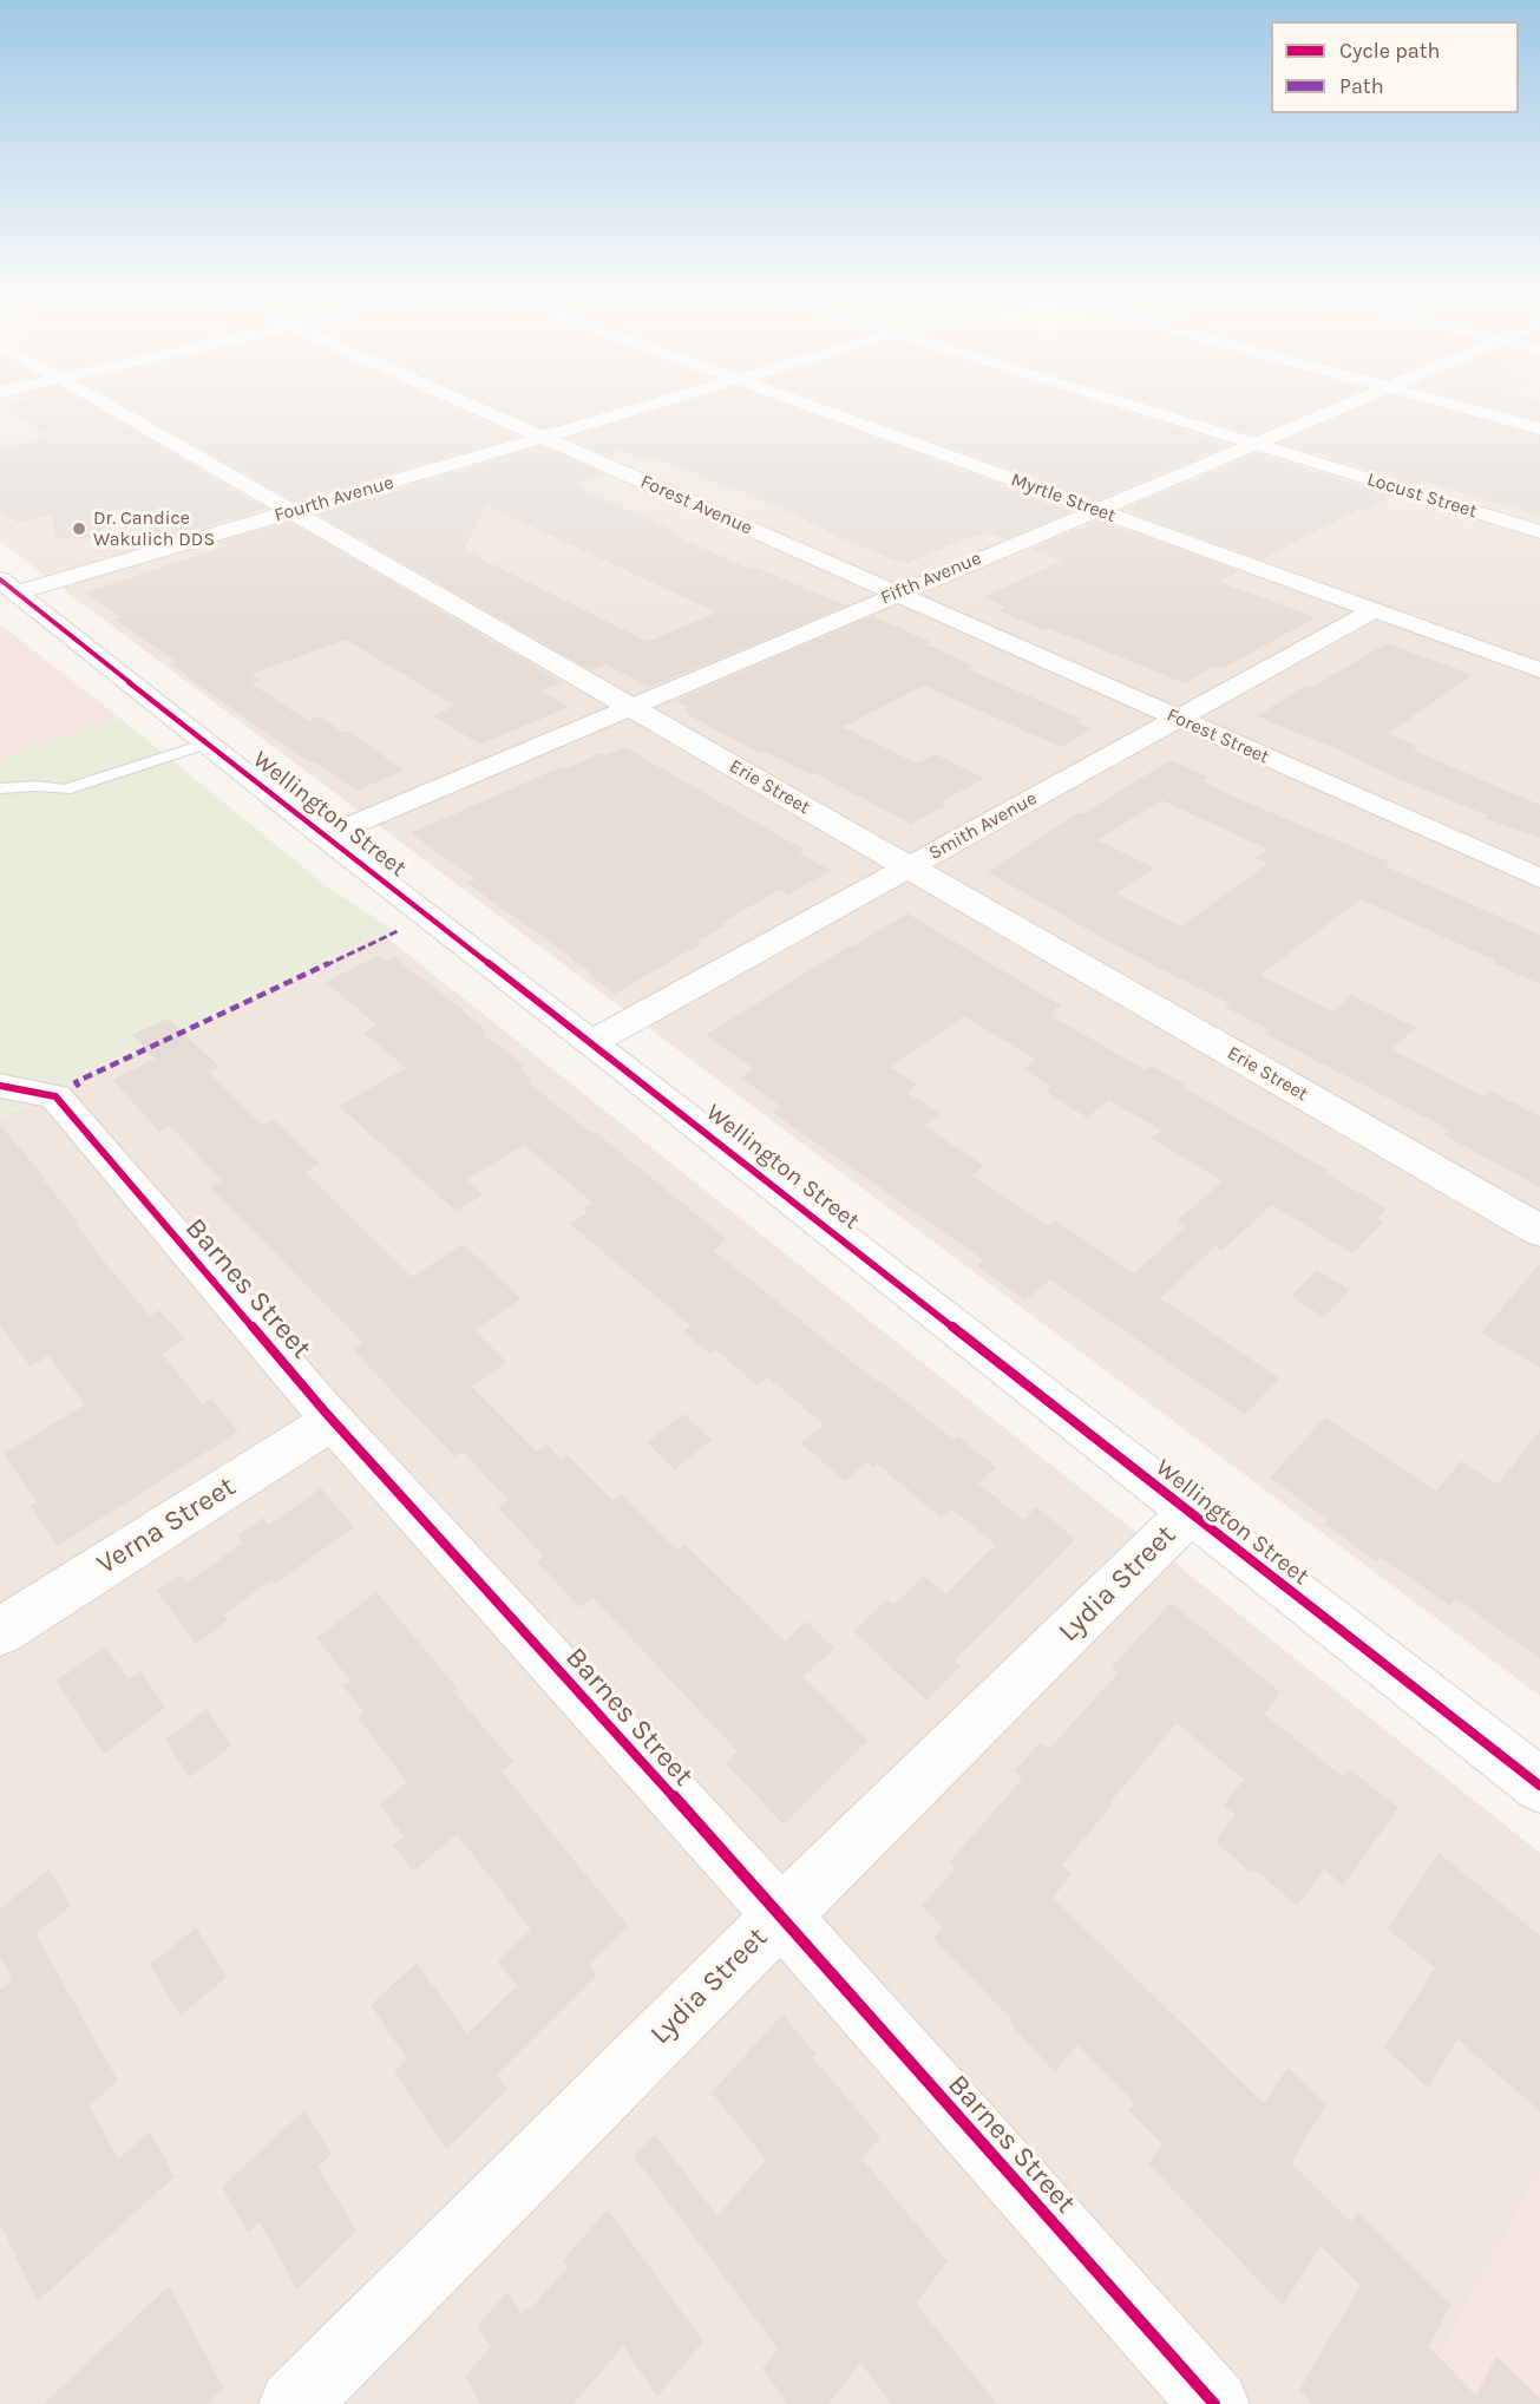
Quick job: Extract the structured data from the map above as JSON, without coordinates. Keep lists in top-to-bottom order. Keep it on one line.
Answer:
{"streets":{"street":["Locust Street","Myrtle Street","Fourth Avenue","Forest Avenue","Fifth Avenue","Forest Street","Erie Street","Wellington Street","Smith Avenue","Barnes Street","Verna Street","Lydia Street"]},"crossings":[["Locust Street","Fifth Avenue"],["Myrtle Street","Fifth Avenue"],["Myrtle Street","Smith Avenue"],["Fourth Avenue","Forest Avenue"],["Fourth Avenue","Erie Street"],["Fourth Avenue","Wellington Street"],["Forest Avenue","Fifth Avenue"],["Forest Avenue","Forest Street"],["Fifth Avenue","Forest Street"],["Fifth Avenue","Erie Street"],["Fifth Avenue","Wellington Street"],["Forest Street","Smith Avenue"],["Erie Street","Smith Avenue"],["Wellington Street","Smith Avenue"],["Wellington Street","Lydia Street"],["Barnes Street","Verna Street"],["Barnes Street","Lydia Street"]],"places":["Dr. Candice Wakulich DDS"],"legend":["Cycle path","Path"]}
